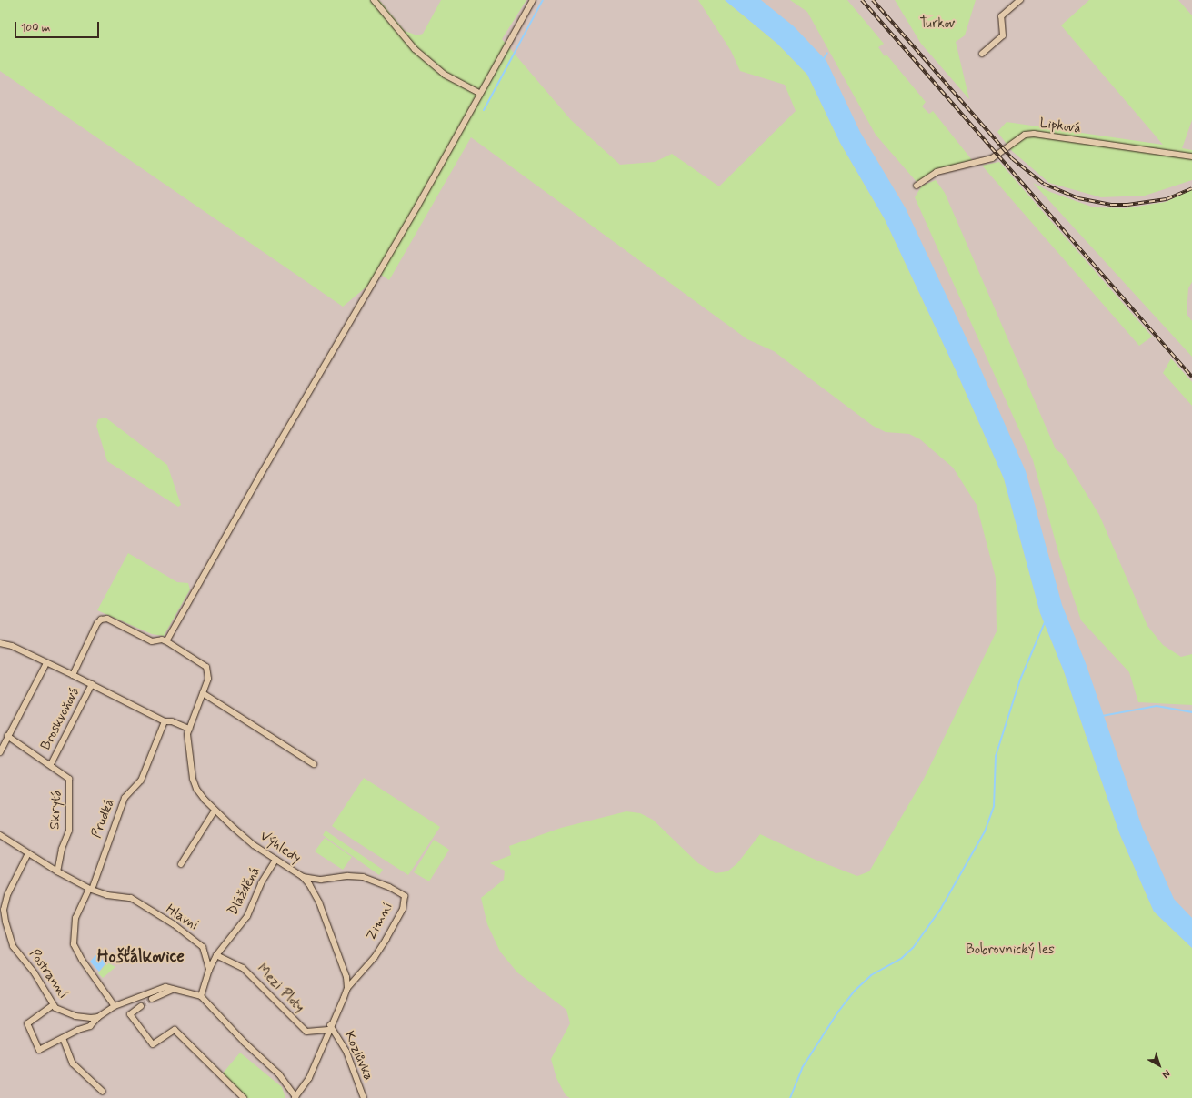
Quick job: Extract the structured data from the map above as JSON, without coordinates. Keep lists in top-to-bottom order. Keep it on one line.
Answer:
{"streets":{"street":["Lipková","Broskvoňová","Skrytá","Prudká","Výhledy","Dlážděná","Hlavní","Zimní","Postranní","Mezi Ploty","Kozlůvka"]},"crossings":[["Broskvoňová","Skrytá"],["Skrytá","Hlavní"],["Prudká","Hlavní"],["Výhledy","Dlážděná"],["Výhledy","Zimní"],["Dlážděná","Hlavní"],["Dlážděná","Mezi Ploty"],["Hlavní","Postranní"],["Mezi Ploty","Kozlůvka"]],"districts":["Hošťálkovice"],"parks":["Turkov","Bobrovnický les"],"scale_bar":"100 m","north":"bottom right"}
